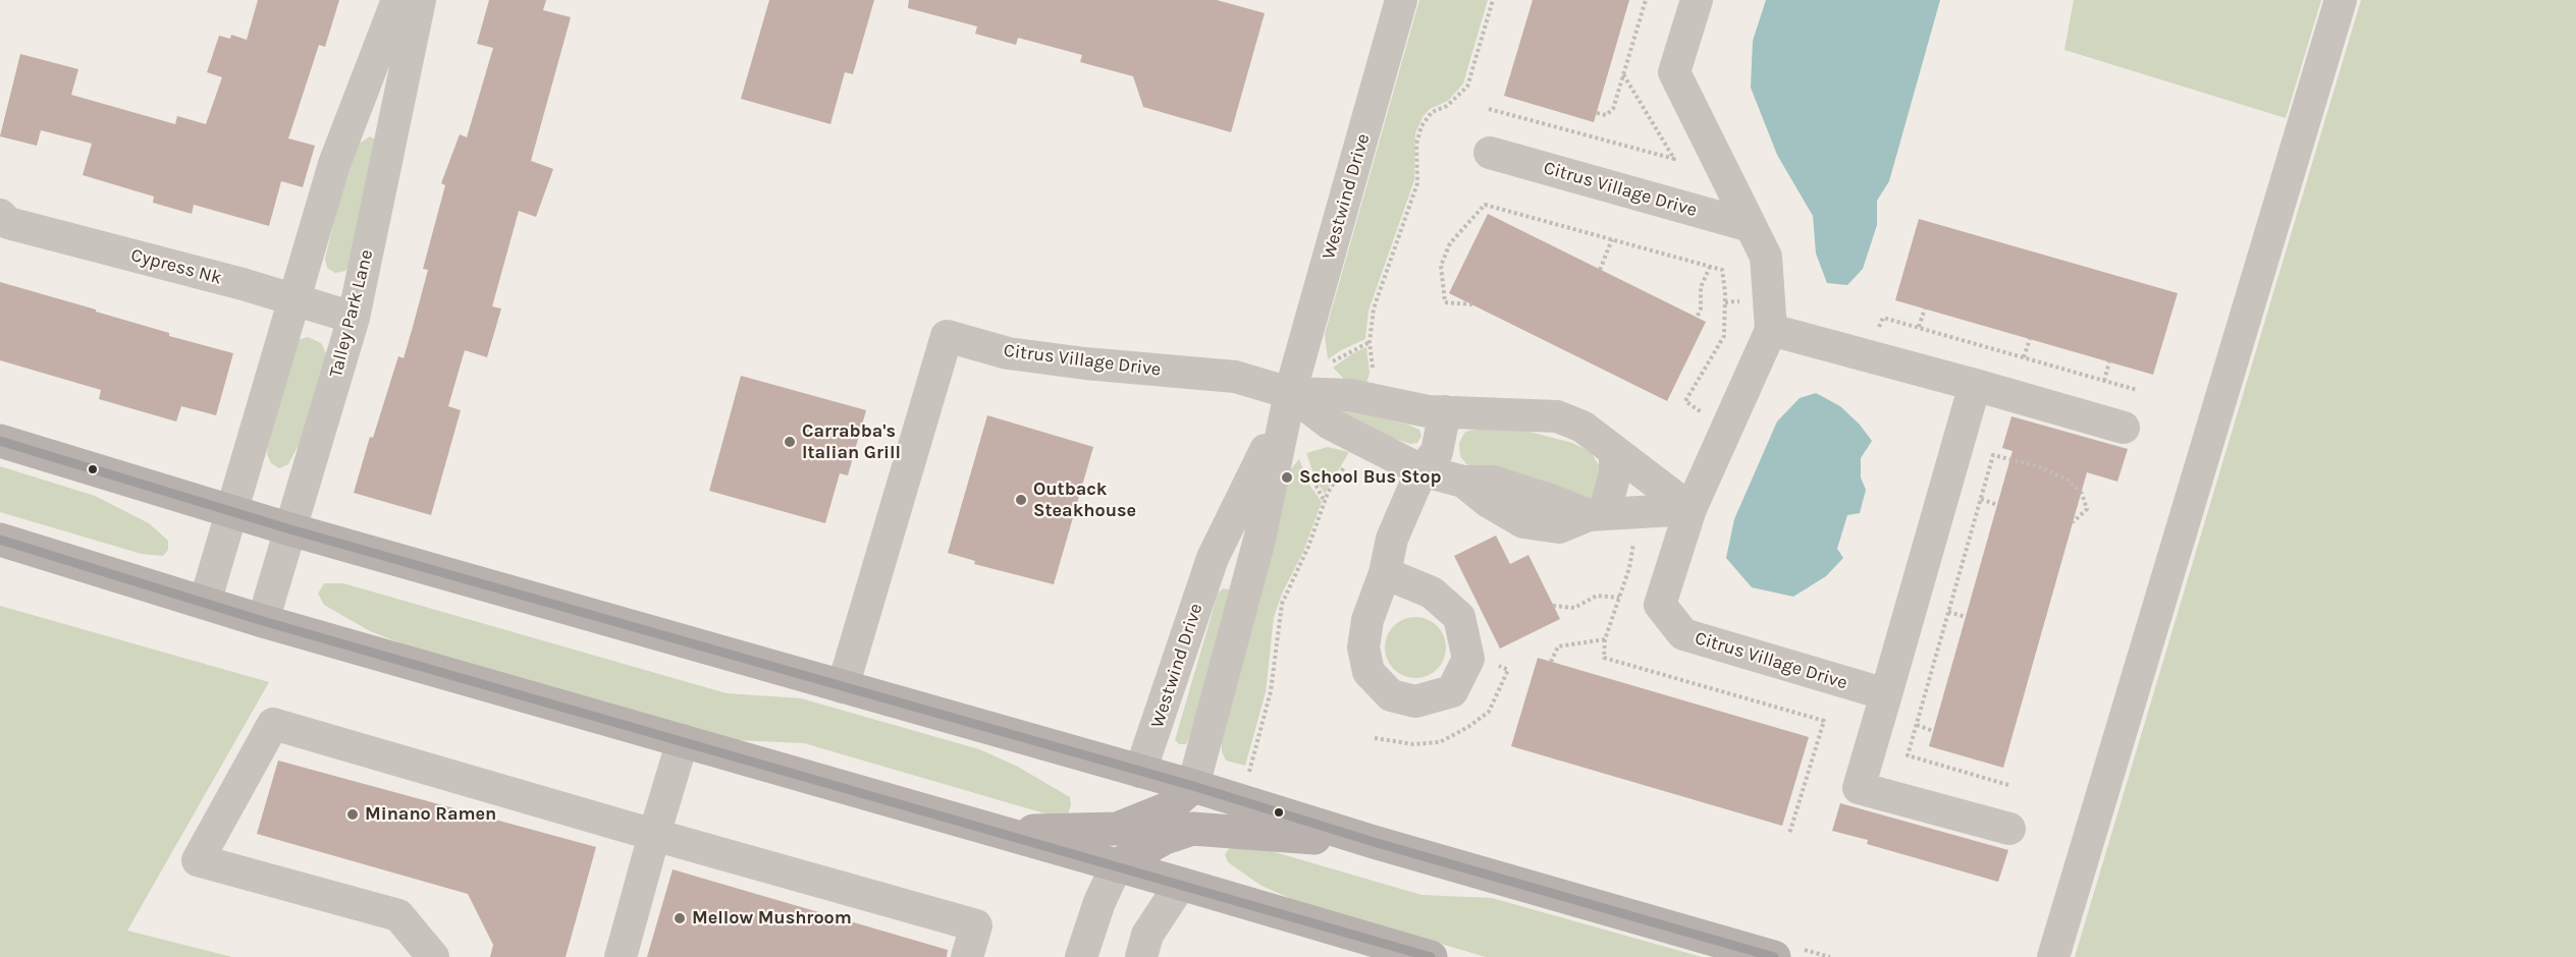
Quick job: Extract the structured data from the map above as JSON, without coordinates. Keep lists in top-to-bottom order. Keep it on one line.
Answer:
{"streets":{"street":["Citrus Village Drive","Westwind Drive","Cypress Nk","Talley Park Lane"]},"crossings":[["Citrus Village Drive","Westwind Drive"],["Cypress Nk","Talley Park Lane"]],"places":["Carrabba's Italian Grill","School Bus Stop","Outback Steakhouse","Minano Ramen","Mellow Mushroom"]}
